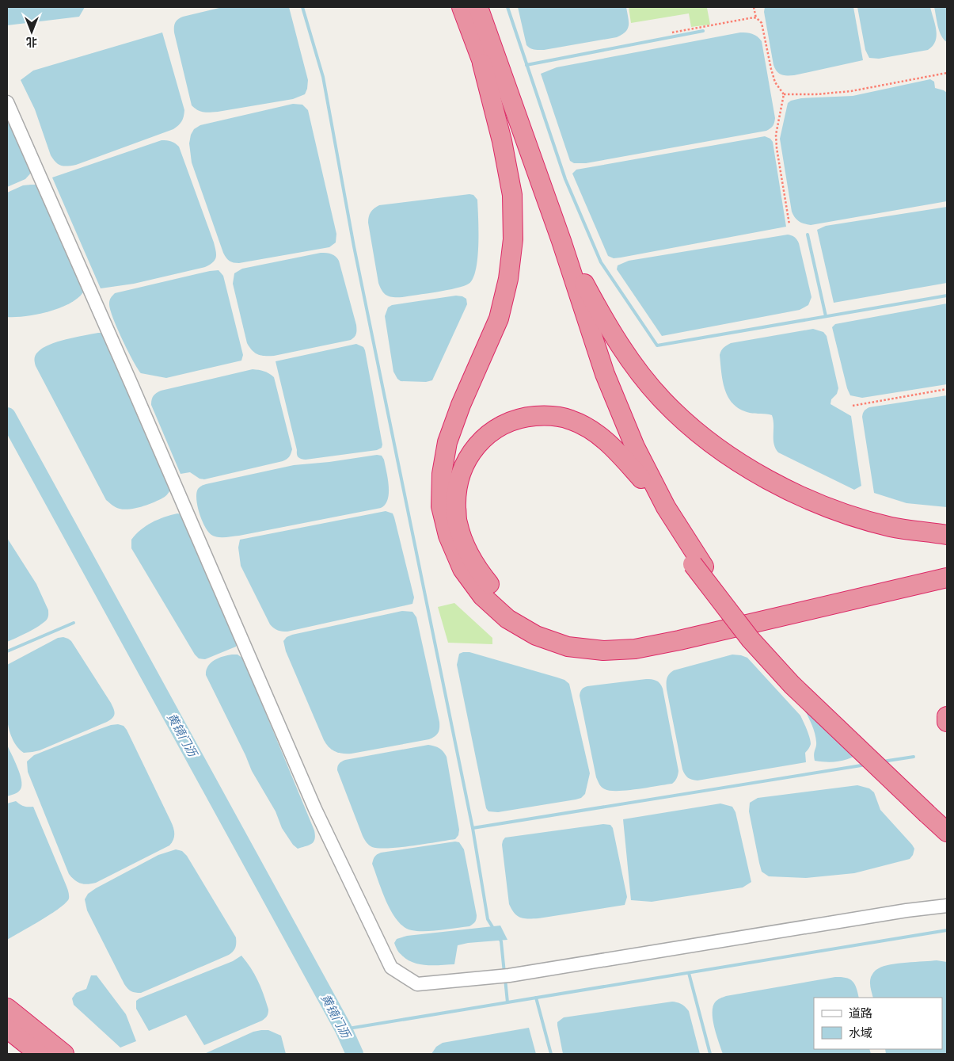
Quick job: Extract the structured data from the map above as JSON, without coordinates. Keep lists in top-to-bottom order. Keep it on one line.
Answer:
{"water":["黄镜门沥"],"legend":["道路","水域"],"north":"bottom"}
